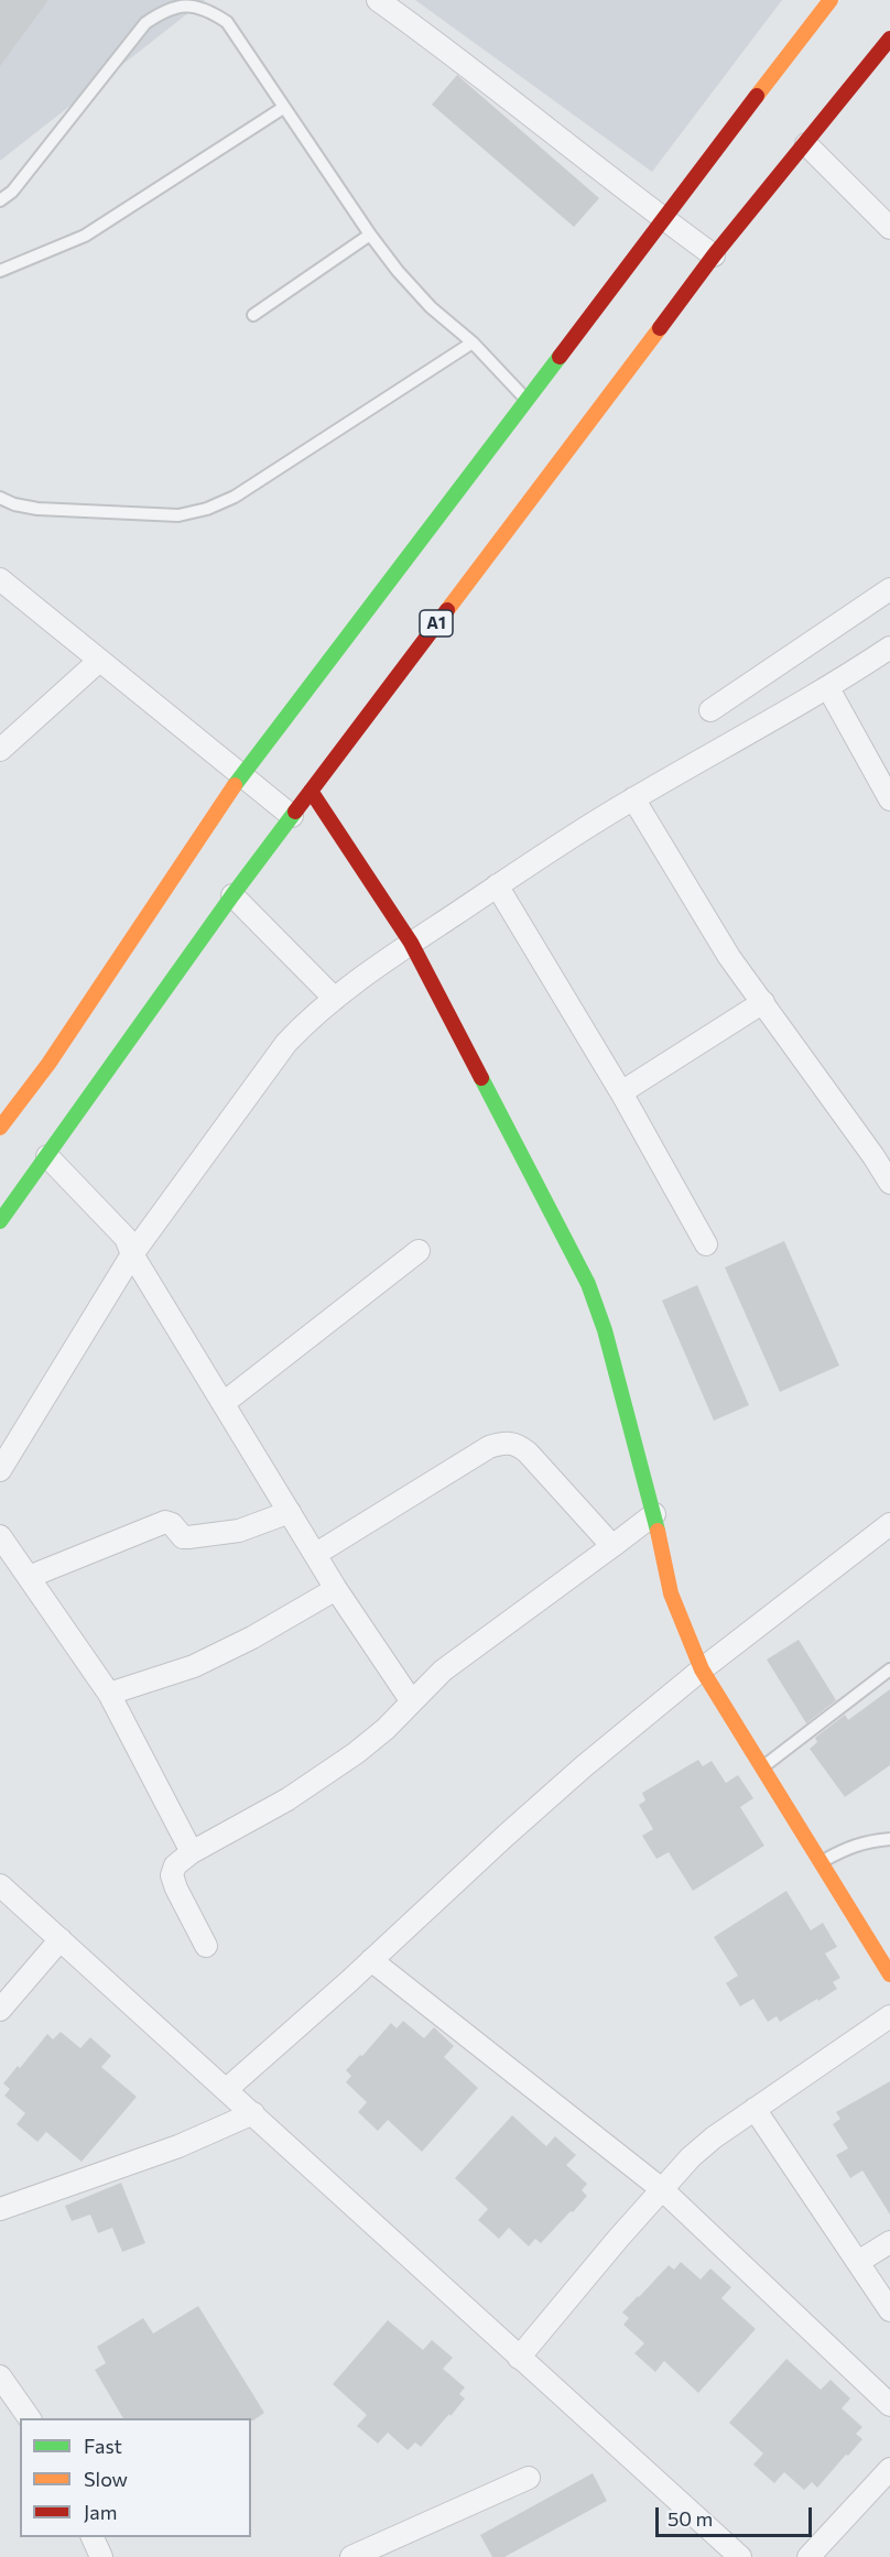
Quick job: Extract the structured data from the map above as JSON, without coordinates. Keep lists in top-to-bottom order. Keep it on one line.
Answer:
{"streets":{"main road":["A1"]},"legend":["Fast","Slow","Jam"],"scale_bar":"50 m"}
